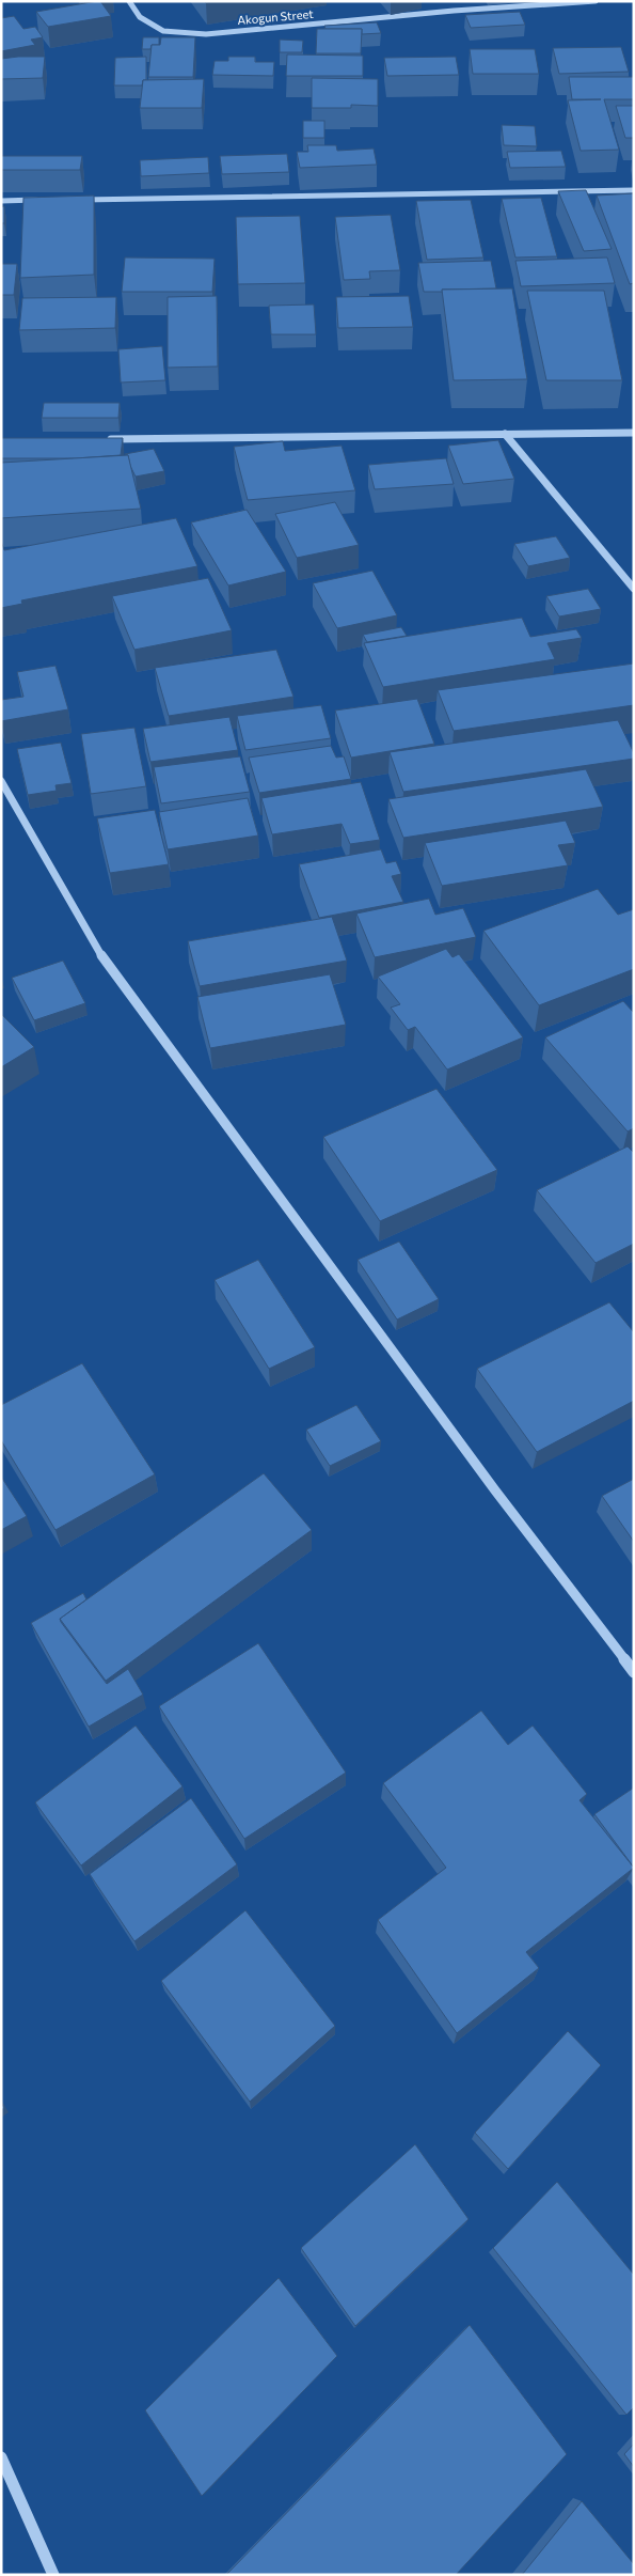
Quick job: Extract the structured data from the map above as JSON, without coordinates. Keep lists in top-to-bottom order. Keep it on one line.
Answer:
{"streets":{"street":["Akogun Street"]}}
